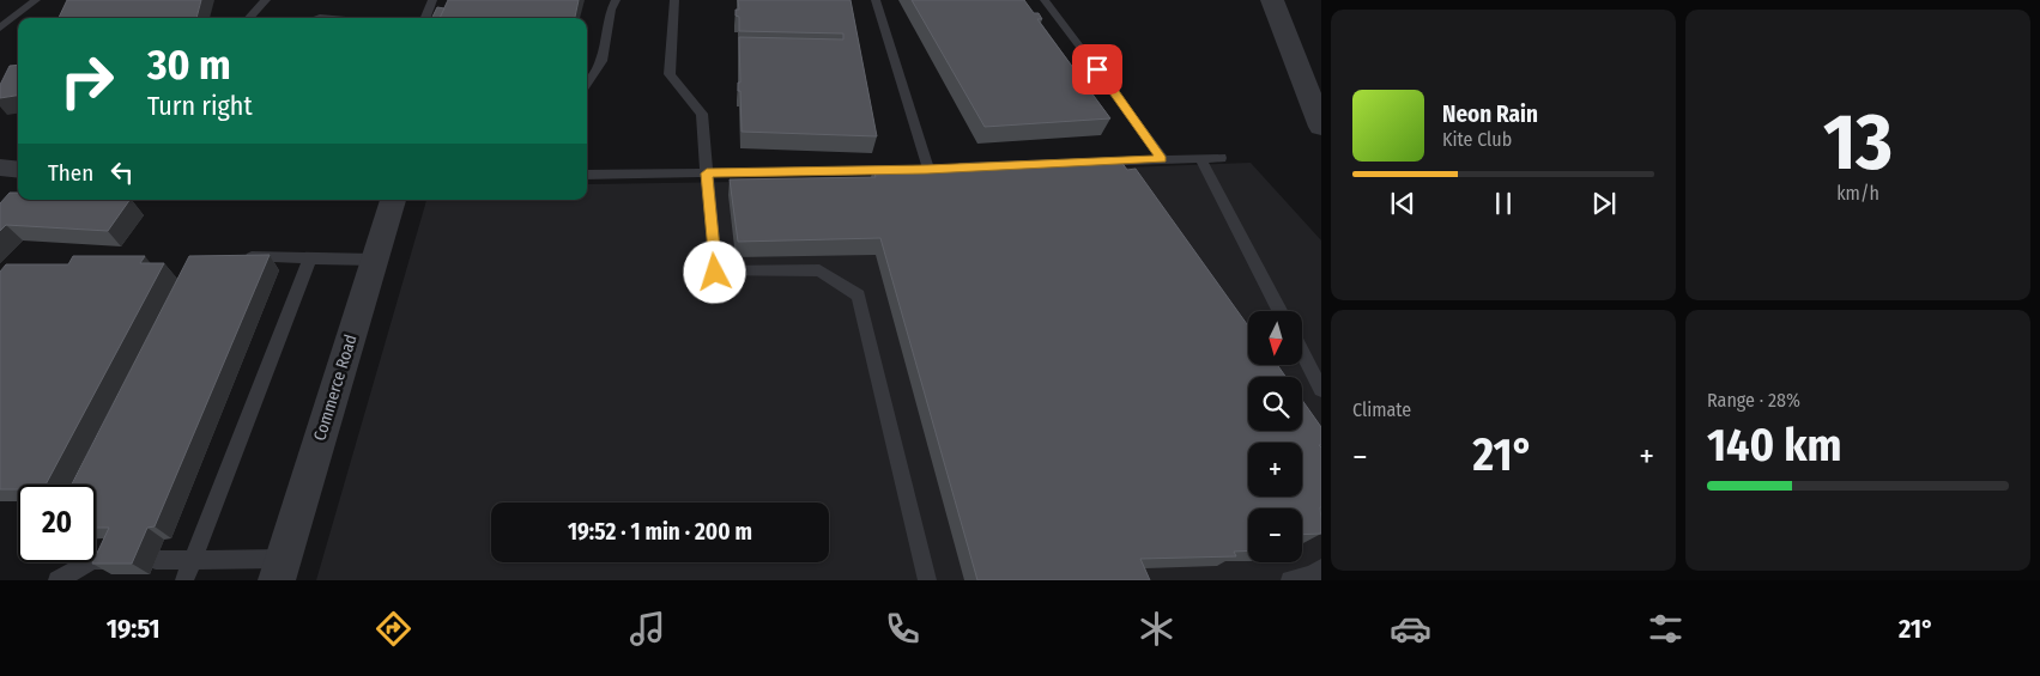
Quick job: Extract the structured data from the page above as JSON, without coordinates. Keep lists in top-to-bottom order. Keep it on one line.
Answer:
{"streets":{"street":["Commerce Road"]},"north":"bottom","page":{"tile":[["13","km/h"],"Climate",["Range · 28%","140 km"]],"turn":["30 m","Turn right"],"song":["Neon Rain","Kite Club"],"then":"Then","map_buttons":["+","−"],"heat":["−","21°","+"],"limit":"20","trip":"19:52 · 1 min · 200 m","tabs":["19:51","21°"]}}
